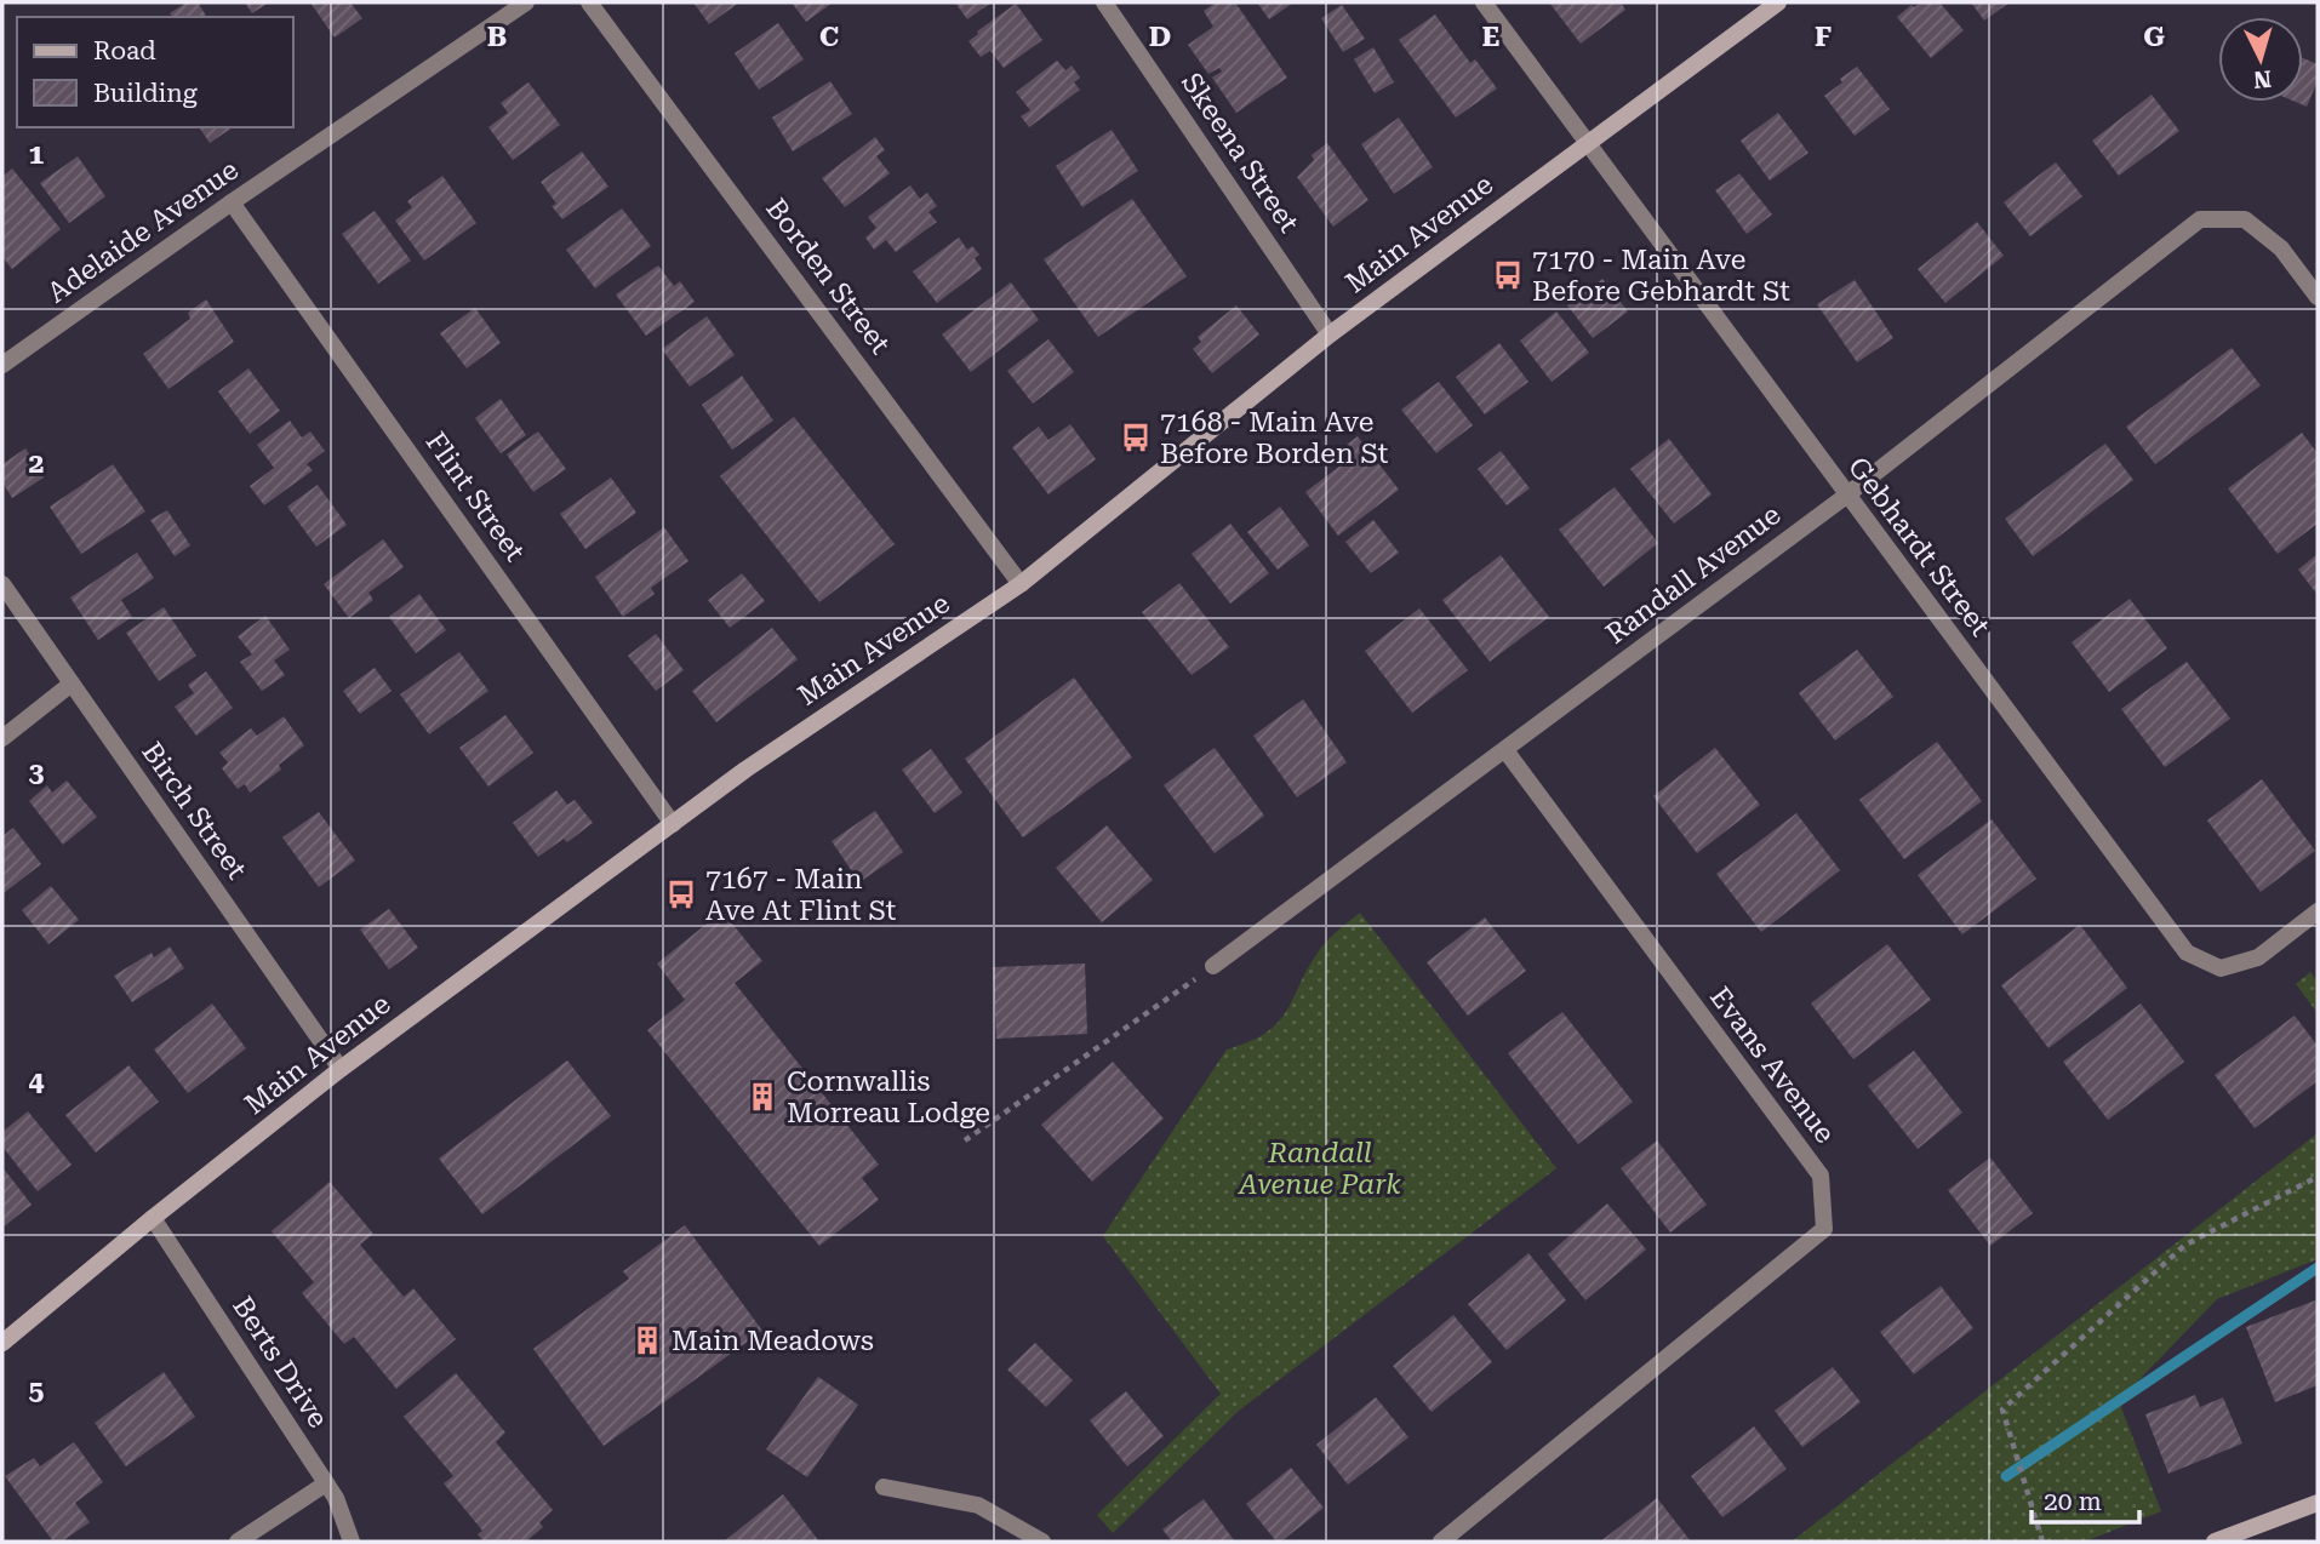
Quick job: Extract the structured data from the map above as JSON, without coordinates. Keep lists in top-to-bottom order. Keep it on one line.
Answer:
{"streets":{"street":["Skeena Street","Adelaide Avenue","Main Avenue","Borden Street","Flint Street","Gebhardt Street","Randall Avenue","Birch Street","Evans Avenue","Berts Drive"]},"crossings":[["Skeena Street","Main Avenue"],["Adelaide Avenue","Flint Street"],["Main Avenue","Borden Street"],["Main Avenue","Flint Street"],["Main Avenue","Gebhardt Street"],["Main Avenue","Birch Street"],["Main Avenue","Berts Drive"],["Gebhardt Street","Randall Avenue"],["Randall Avenue","Evans Avenue"]],"parks":["Randall Avenue Park"],"places":{"bus stop":["7170 - Main Ave Before Gebhardt St","7168 - Main Ave Before Borden St","7167 - Main Ave At Flint St"],"building":["Cornwallis Morreau Lodge","Main Meadows"]},"legend":["Road","Building"],"scale_bar":"20 m","north":"bottom","grid":{"columns":["B","C","D","E","F","G"],"rows":["1","2","3","4","5"]}}
